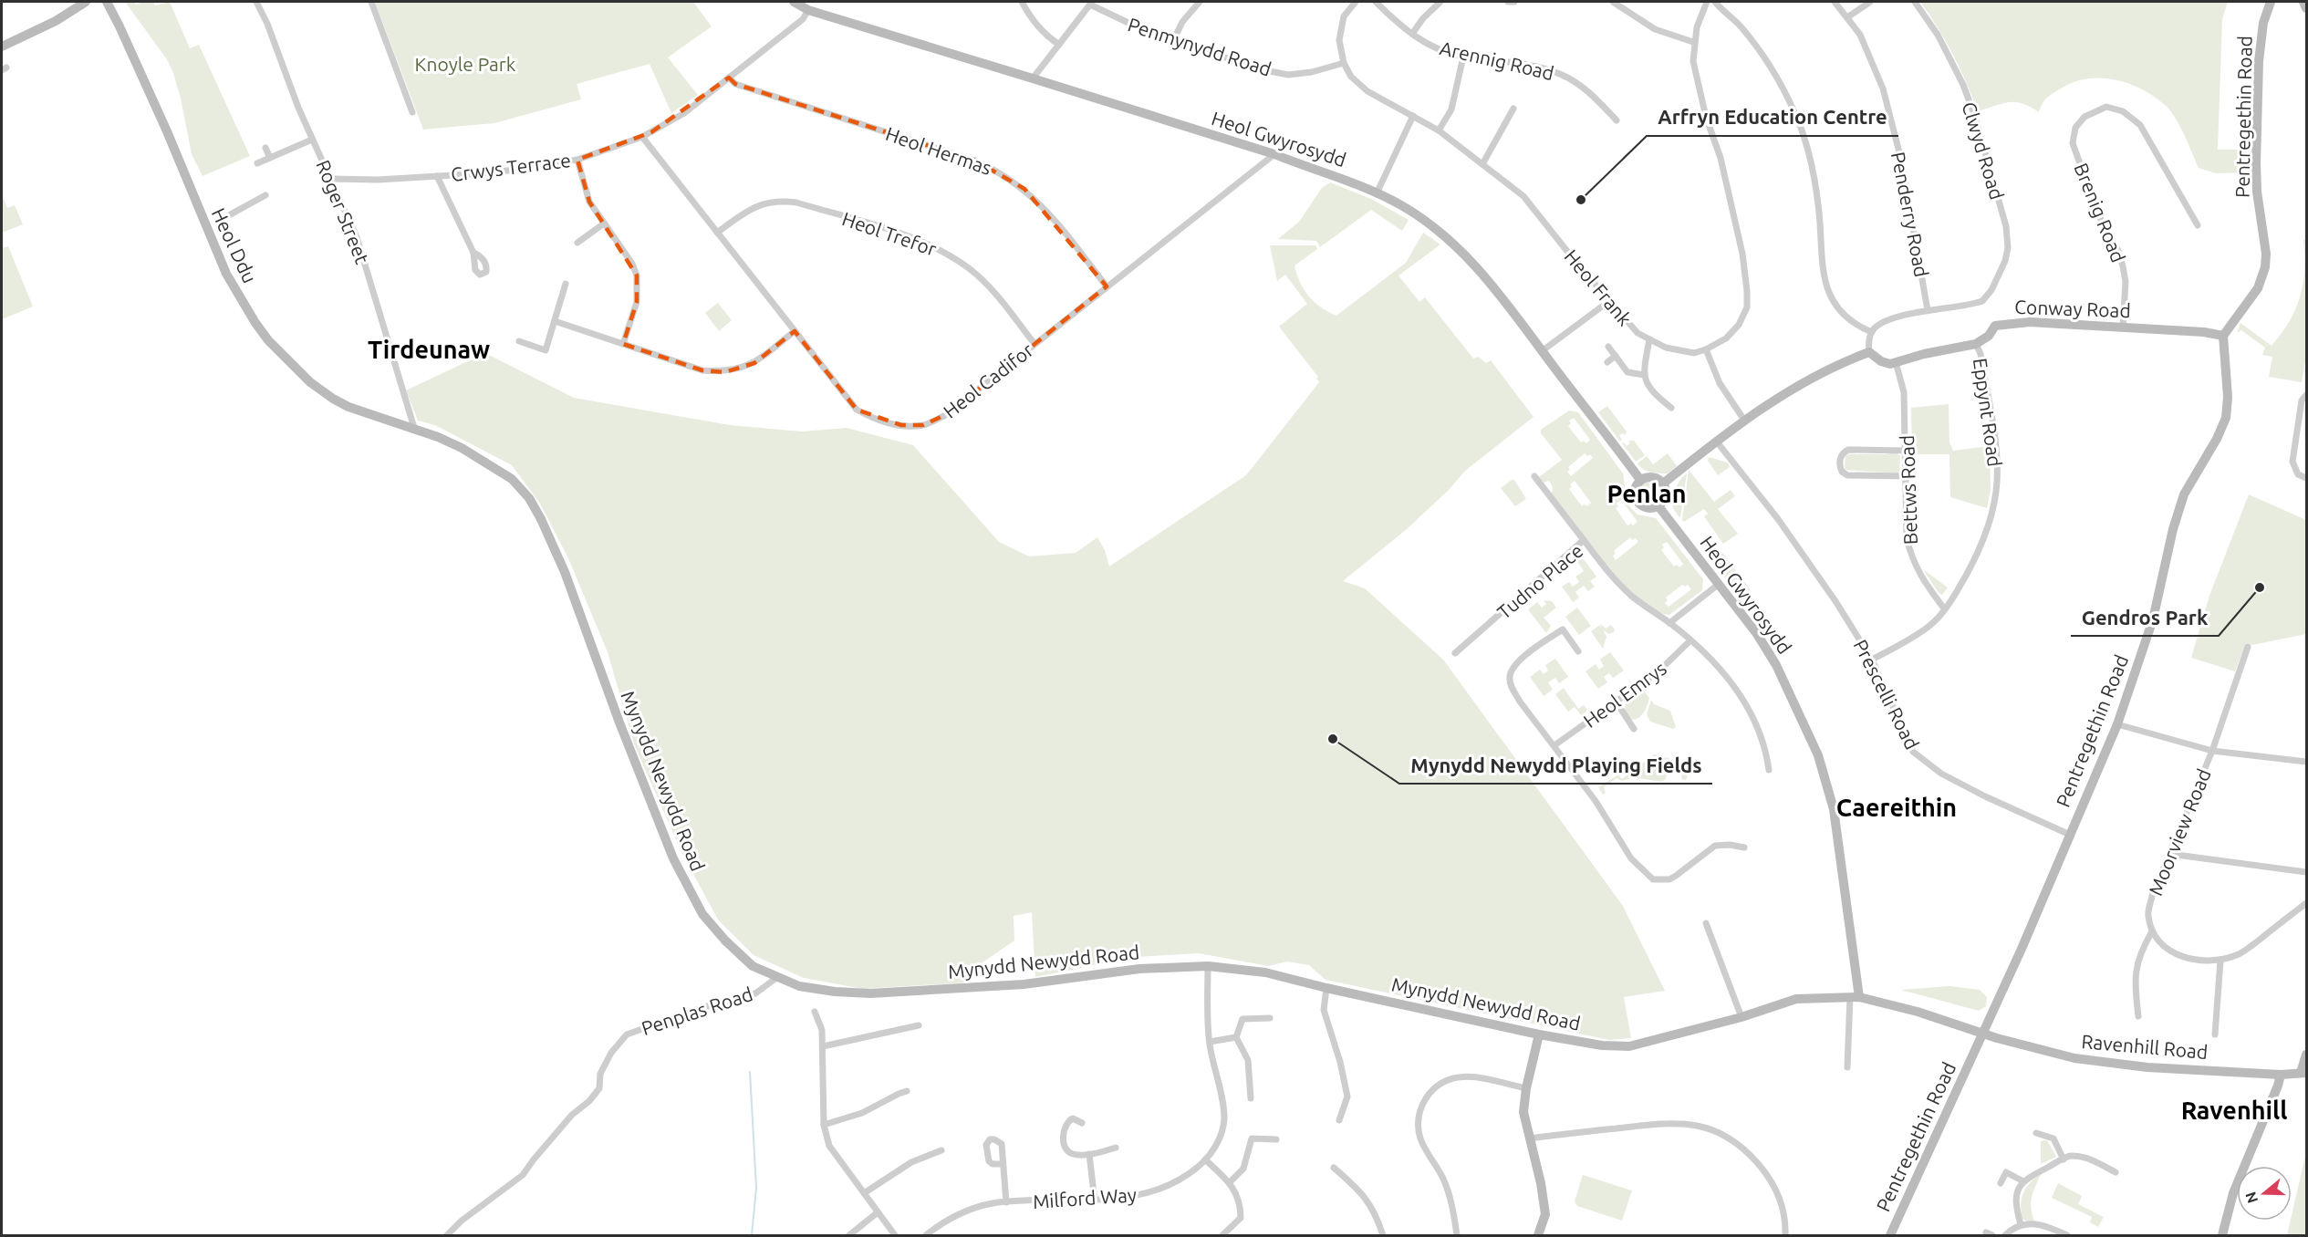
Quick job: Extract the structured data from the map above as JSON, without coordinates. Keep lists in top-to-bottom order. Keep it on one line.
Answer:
{"streets":{"street":["Penmynydd Road","Arennig Road","Pentregethin Road","Heol Gwyrosydd","Heol Hermas","Clwyd Road","Crwys Terrace","Roger Street","Brenig Road","Penderry Road","Heol Trefor","Heol Ddu","Heol Frank","Conway Road","Heol Cadifor","Eppynt Road","Bettws Road","Tudno Place","Heol Emrys","Prescelli Road","Mynydd Newydd Road","Moorview Road","Penplas Road","Ravenhill Road","Milford Way"]},"crossings":[["Penmynydd Road","Heol Frank"],["Pentregethin Road","Conway Road"],["Pentregethin Road","Prescelli Road"],["Pentregethin Road","Mynydd Newydd Road"],["Pentregethin Road","Ravenhill Road"],["Heol Gwyrosydd","Crwys Terrace"],["Heol Gwyrosydd","Heol Cadifor"],["Heol Gwyrosydd","Mynydd Newydd Road"],["Heol Hermas","Crwys Terrace"],["Heol Hermas","Heol Cadifor"],["Clwyd Road","Penderry Road"],["Crwys Terrace","Roger Street"],["Crwys Terrace","Heol Cadifor"],["Roger Street","Heol Ddu"],["Roger Street","Mynydd Newydd Road"],["Brenig Road","Conway Road"],["Heol Trefor","Heol Cadifor"],["Heol Ddu","Mynydd Newydd Road"],["Conway Road","Eppynt Road"],["Eppynt Road","Bettws Road"],["Eppynt Road","Prescelli Road"],["Tudno Place","Heol Emrys"],["Mynydd Newydd Road","Penplas Road"],["Mynydd Newydd Road","Ravenhill Road"],["Mynydd Newydd Road","Milford Way"]],"districts":["Tirdeunaw","Penlan","Caereithin","Ravenhill"],"parks":["Knoyle Park"],"places":["Arfryn Education Centre","Gendros Park","Mynydd Newydd Playing Fields"],"north":"left"}
